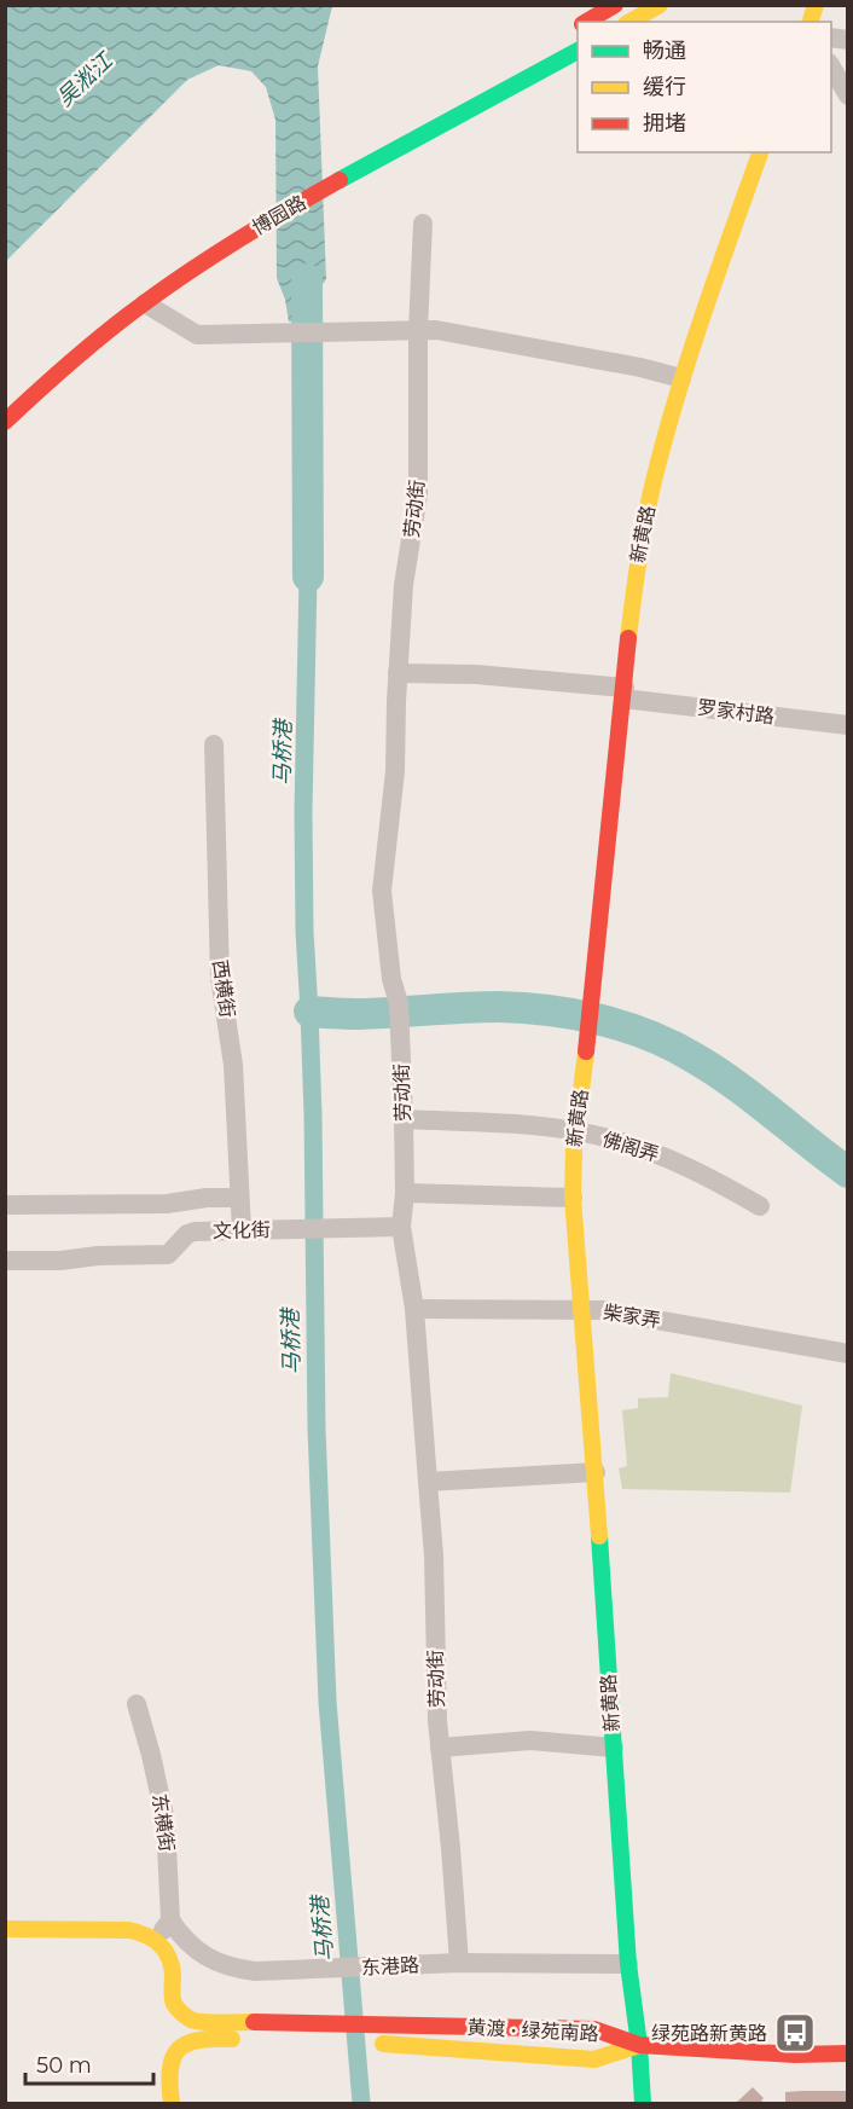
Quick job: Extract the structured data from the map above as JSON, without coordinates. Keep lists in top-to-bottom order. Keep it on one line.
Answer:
{"streets":{"street":["博园路","劳动街","新黄路","罗家村路","西横街","佛阁弄","文化街","柴家弄","东横街","东港路","黄渡 • 绿苑南路"]},"crossings":[["劳动街","罗家村路"],["劳动街","佛阁弄"],["劳动街","文化街"],["劳动街","柴家弄"],["劳动街","东港路"],["新黄路","罗家村路"],["新黄路","佛阁弄"],["新黄路","柴家弄"],["新黄路","东港路"],["新黄路","黄渡 • 绿苑南路"],["西横街","文化街"],["东横街","东港路"]],"water":["吴淞江","马桥港"],"places":{"bus stop":["绿苑路新黄路"]},"legend":["畅通","缓行","拥堵"],"scale_bar":"50 m"}
